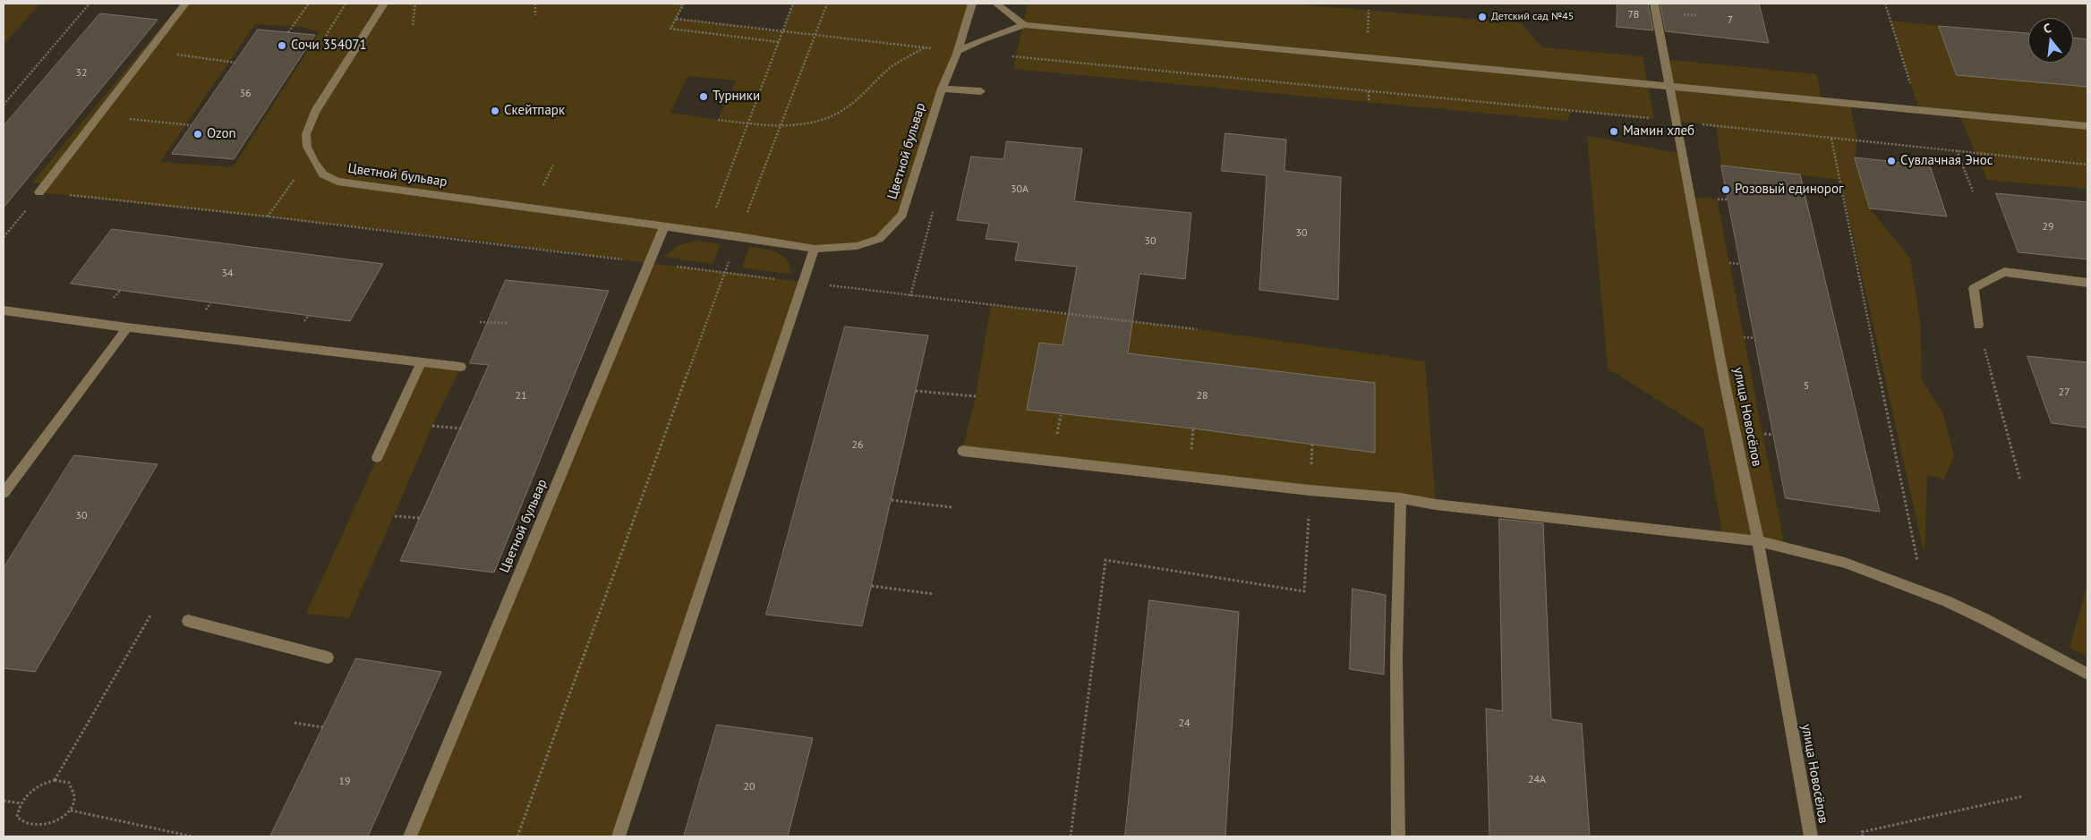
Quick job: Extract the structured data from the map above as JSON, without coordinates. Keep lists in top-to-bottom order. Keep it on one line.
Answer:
{"streets":{"street":["Цветной бульвар","улица Новосёлов"]},"places":["Детский сад №45","Сочи 354071","Турники","Скейтпарк","Мамин хлеб","Ozon","Сувлачная Энос","Розовый единорог"],"house_numbers":["7В","7","32","36","30А","29","30","30","34","5","27","21","28","26","30","24","24А","19","20"],"north":"top"}
